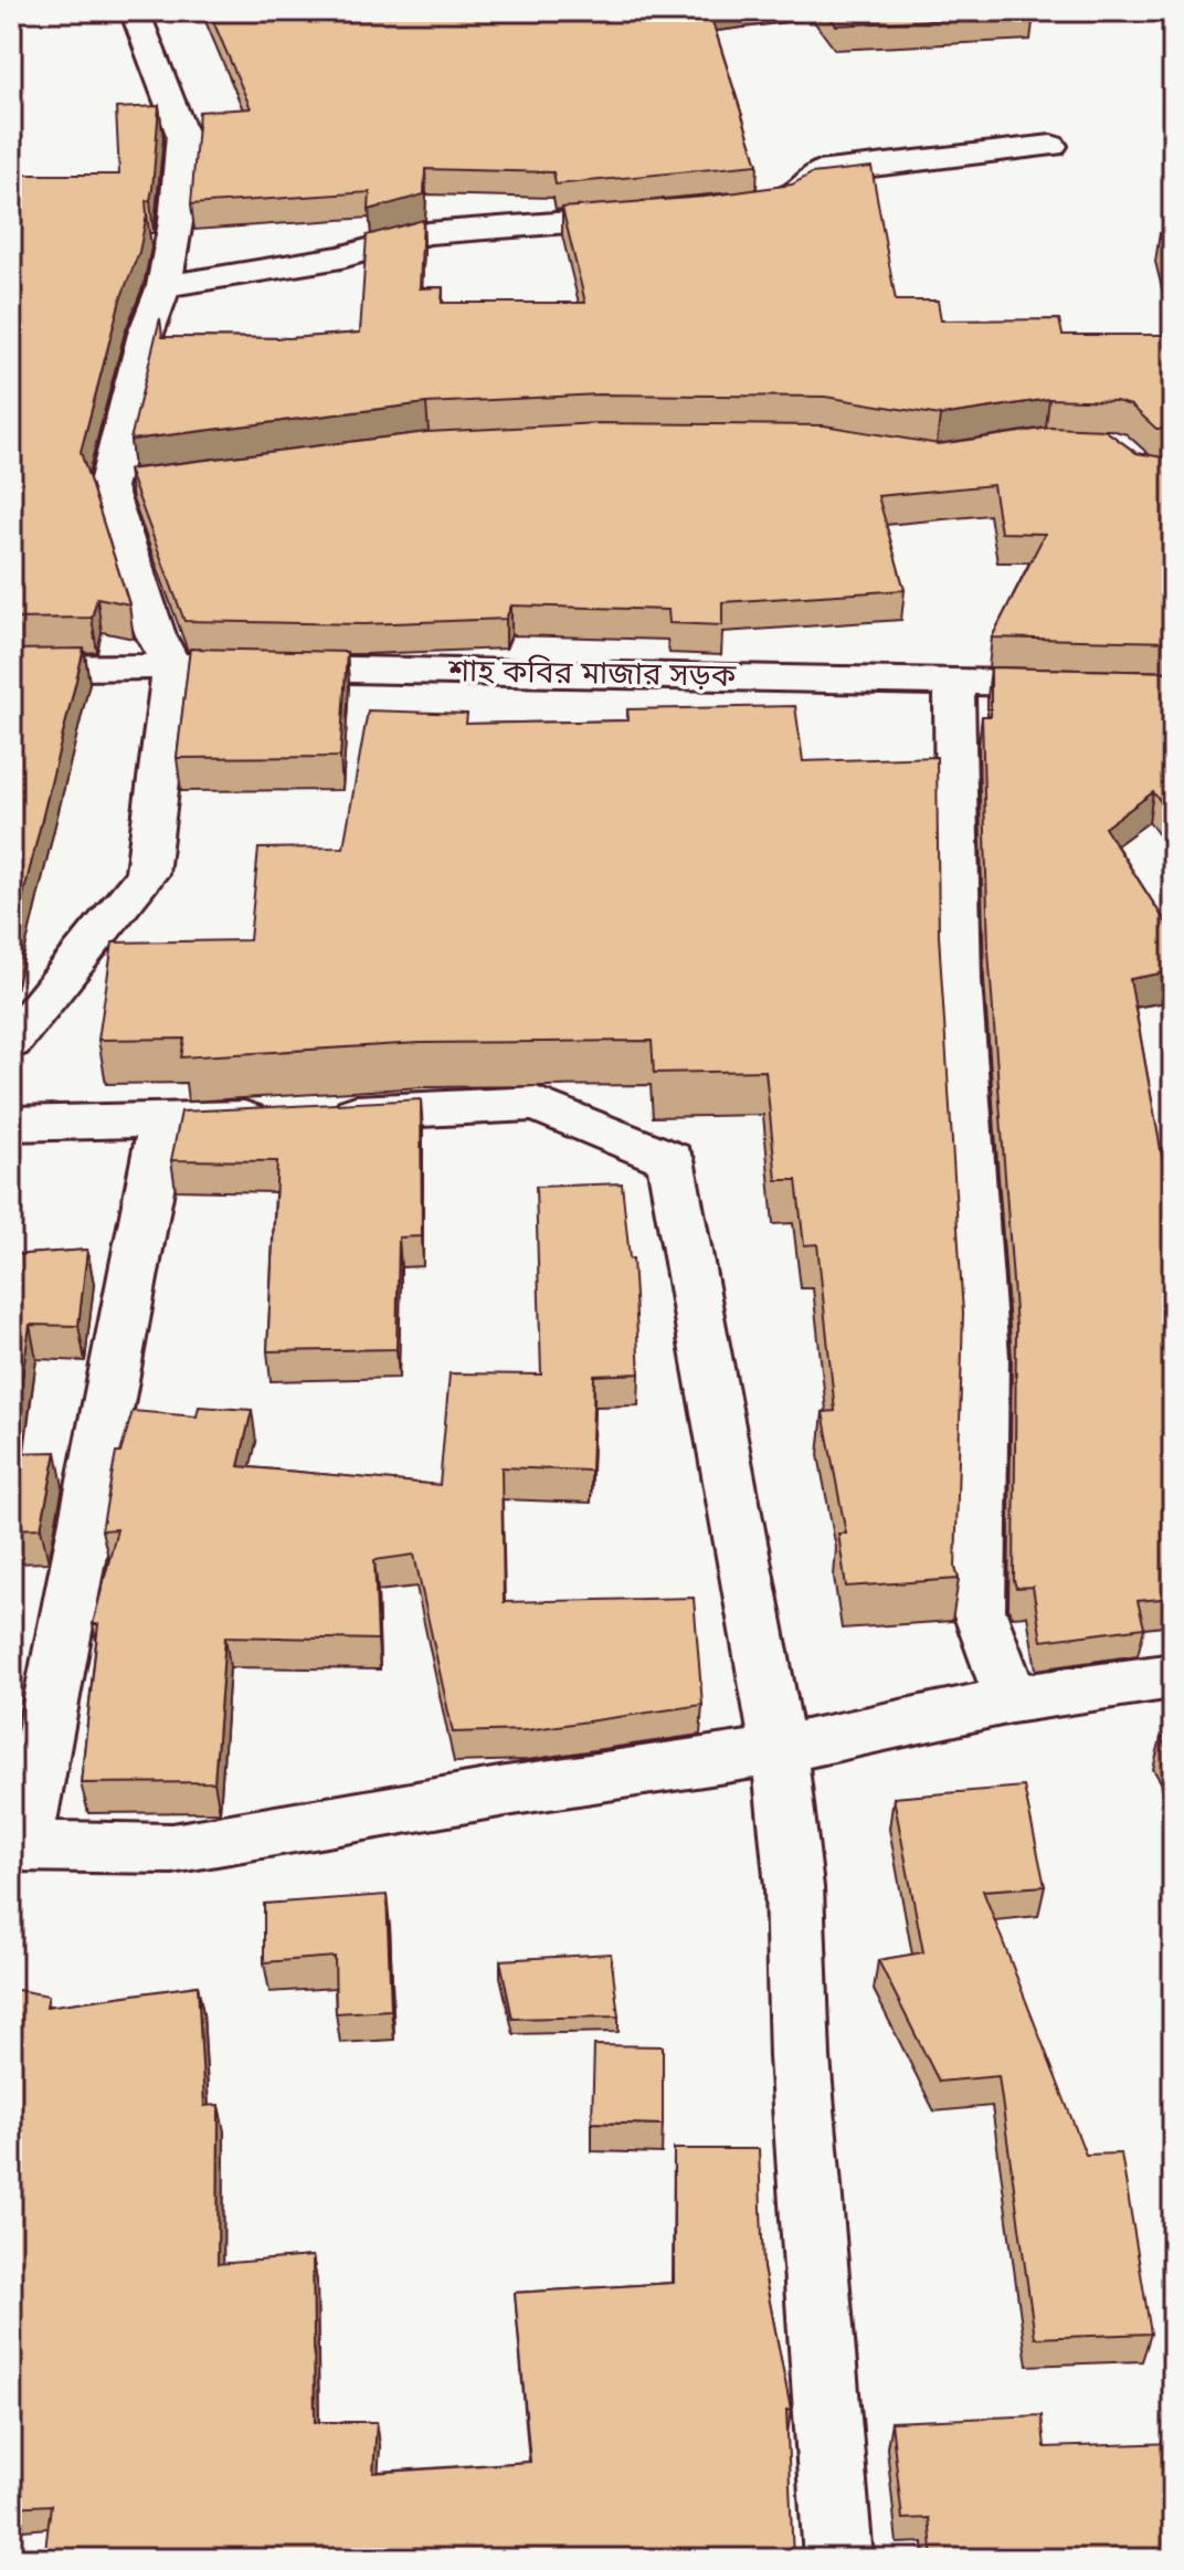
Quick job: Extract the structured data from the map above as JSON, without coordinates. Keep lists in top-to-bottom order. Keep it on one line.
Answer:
{"streets":{"street":["শাহ কবির মাজার সড়ক"]}}
